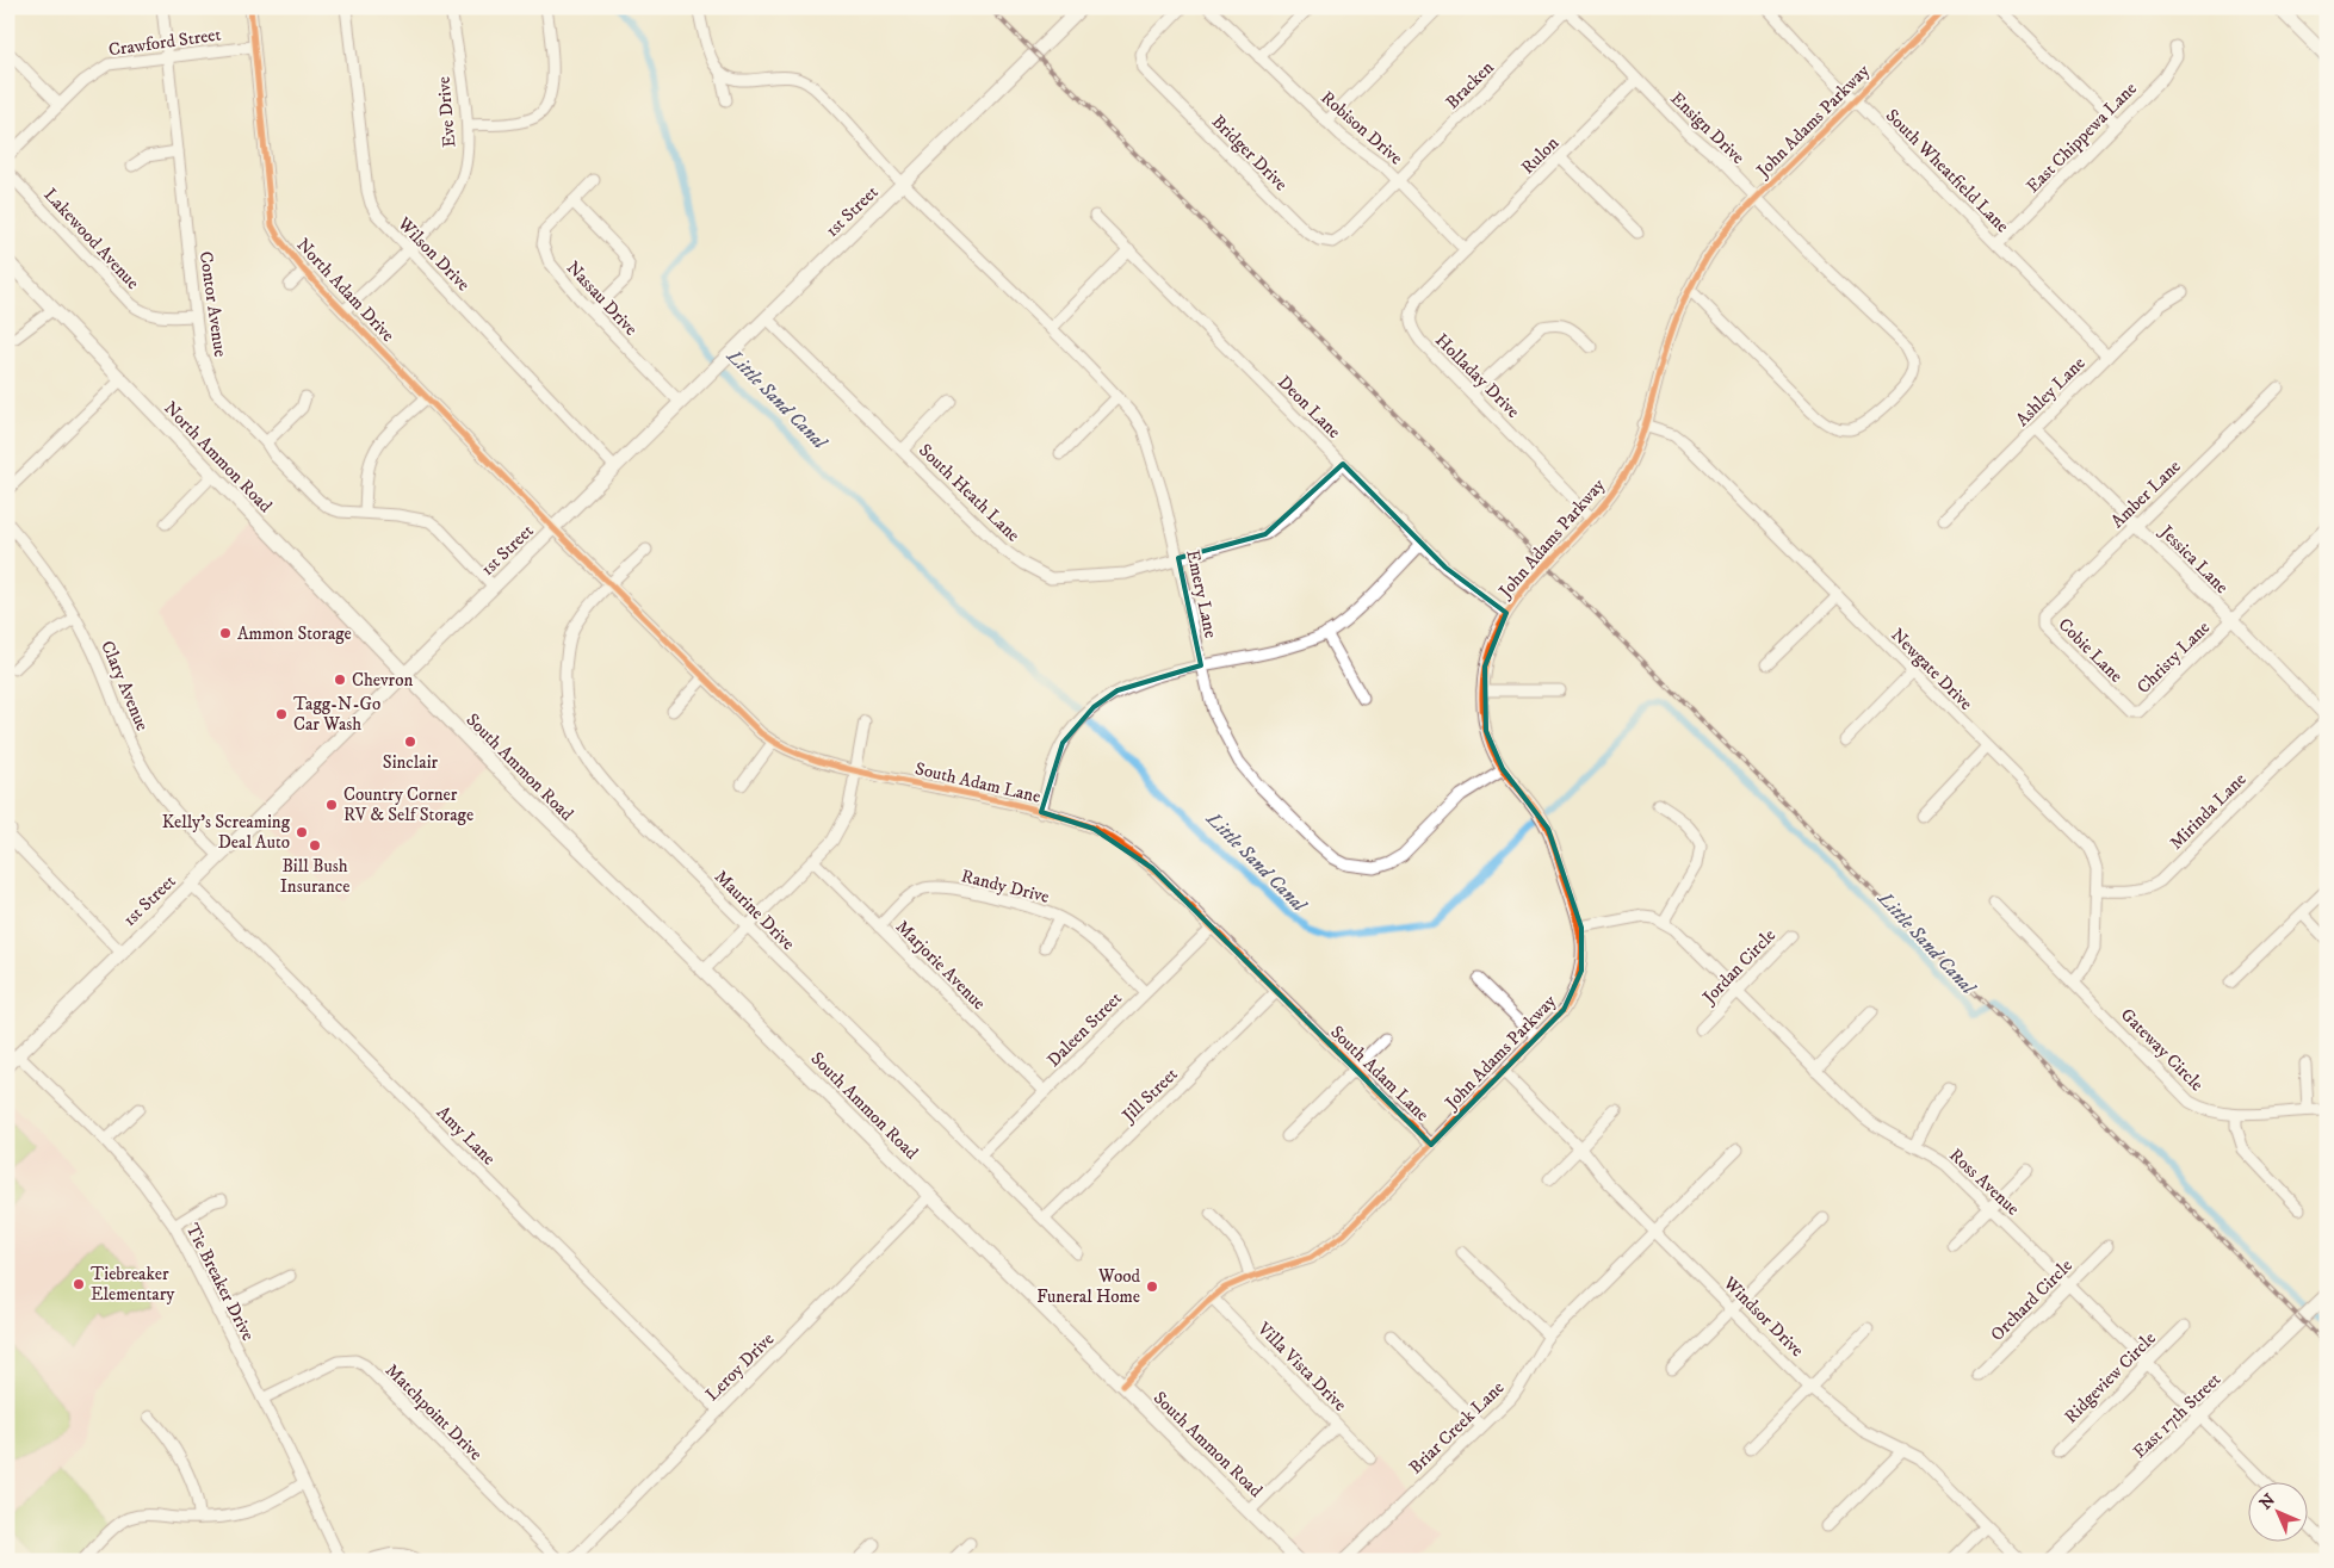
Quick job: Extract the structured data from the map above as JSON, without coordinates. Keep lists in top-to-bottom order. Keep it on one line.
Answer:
{"streets":{"main road":["1st Street","North Ammon Road","South Ammon Road","East 17th Street"],"street":["Crawford Street","Bracken","Eve Drive","John Adams Parkway","Robison Drive","Ensign Drive","East Chippewa Lane","Bridger Drive","Rulon","South Wheatfield Lane","Lakewood Avenue","Wilson Drive","North Adam Drive","Nassau Drive","Contor Avenue","Holladay Drive","Ashley Lane","Deon Lane","South Heath Lane","Amber Lane","Jessica Lane","Emery Lane","Cobie Lane","Christy Lane","Newgate Drive","Clary Avenue","South Adam Lane","Mirinda Lane","Randy Drive","Maurine Drive","Marjorie Avenue","Jordan Circle","Daleen Street","Gateway Circle","Jill Street","Amy Lane","Ross Avenue","Tie Breaker Drive","Orchard Circle","Windsor Drive","Leroy Drive","Villa Vista Drive","Ridgeview Circle","Matchpoint Drive","Briar Creek Lane"]},"crossings":[["Crawford Street","North Adam Drive"],["Crawford Street","Contor Avenue"],["Bracken","Robison Drive"],["Bracken","Ensign Drive"],["Bracken","Bridger Drive"],["Eve Drive","Wilson Drive"],["Eve Drive","North Adam Drive"],["John Adams Parkway","Ensign Drive"],["John Adams Parkway","South Wheatfield Lane"],["John Adams Parkway","Holladay Drive"],["John Adams Parkway","Deon Lane"],["John Adams Parkway","Emery Lane"],["John Adams Parkway","Newgate Drive"],["John Adams Parkway","South Ammon Road"],["John Adams Parkway","South Adam Lane"],["John Adams Parkway","Windsor Drive"],["John Adams Parkway","Villa Vista Drive"],["Robison Drive","Bridger Drive"],["Robison Drive","Rulon"],["Robison Drive","Holladay Drive"],["Ensign Drive","Rulon"],["East Chippewa Lane","South Wheatfield Lane"],["Rulon","Holladay Drive"],["South Wheatfield Lane","Ashley Lane"],["1st Street","Wilson Drive"],["1st Street","North Adam Drive"],["1st Street","Nassau Drive"],["1st Street","Contor Avenue"],["1st Street","North Ammon Road"],["1st Street","South Heath Lane"],["1st Street","Emery Lane"],["1st Street","Clary Avenue"],["1st Street","South Ammon Road"],["1st Street","South Adam Lane"],["1st Street","Amy Lane"],["1st Street","Tie Breaker Drive"],["Lakewood Avenue","Contor Avenue"],["North Adam Drive","South Adam Lane"],["Ashley Lane","Jessica Lane"],["Deon Lane","South Heath Lane"],["North Ammon Road","South Ammon Road"],["South Heath Lane","Emery Lane"],["Amber Lane","Jessica Lane"],["Amber Lane","Cobie Lane"],["Jessica Lane","Christy Lane"],["Jessica Lane","Mirinda Lane"],["Cobie Lane","Christy Lane"],["Newgate Drive","Mirinda Lane"],["Newgate Drive","Gateway Circle"],["South Ammon Road","Leroy Drive"],["South Adam Lane","Maurine Drive"],["South Adam Lane","Daleen Street"],["South Adam Lane","Jill Street"],["Randy Drive","Marjorie Avenue"],["Randy Drive","Daleen Street"],["Maurine Drive","Daleen Street"],["Maurine Drive","Jill Street"],["Marjorie Avenue","Daleen Street"],["Jordan Circle","Ross Avenue"],["Amy Lane","Leroy Drive"],["Ross Avenue","Orchard Circle"],["Ross Avenue","Ridgeview Circle"],["Ross Avenue","East 17th Street"],["Tie Breaker Drive","Matchpoint Drive"],["Windsor Drive","Briar Creek Lane"]],"water":["Little Sand Canal"],"places":["Ammon Storage","Chevron","Tagg-N-Go Car Wash","Sinclair","Country Corner RV & Self Storage","Kelly's Screaming Deal Auto","Bill Bush Insurance","Tiebreaker Elementary","Wood Funeral Home"],"north":"top left"}
